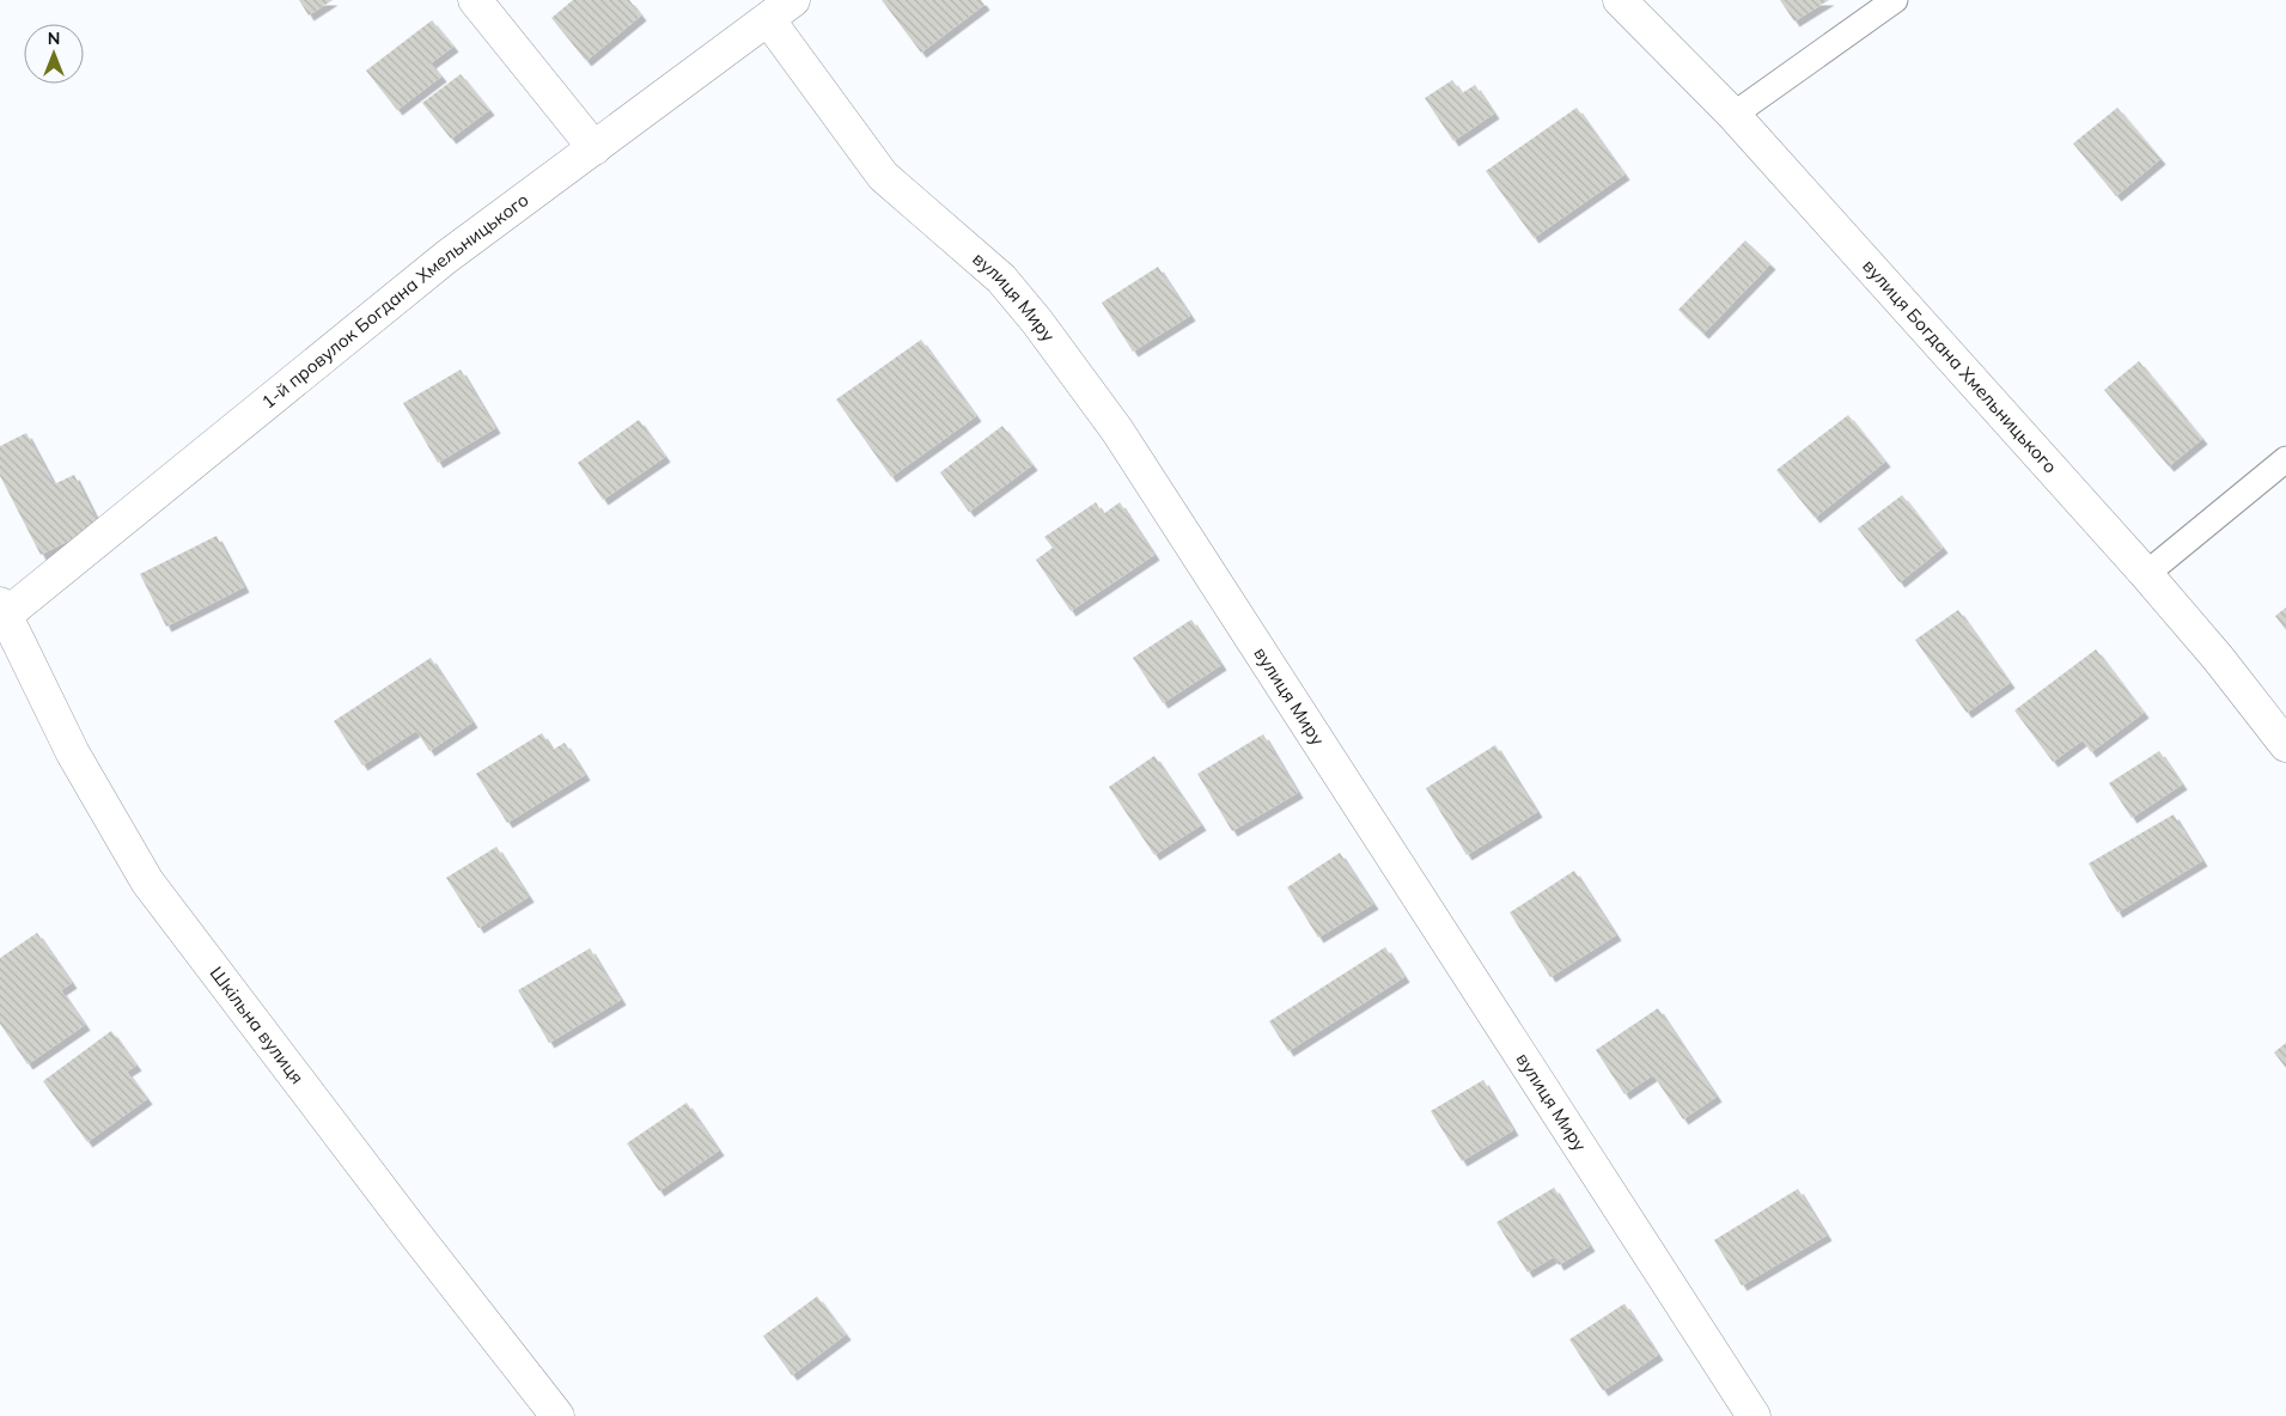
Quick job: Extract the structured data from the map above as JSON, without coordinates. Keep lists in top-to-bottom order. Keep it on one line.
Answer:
{"streets":{"street":["вулиця Миру","1-й провулок Богдана Хмельницького","вулиця Богдана Хмельницького","Шкільна вулиця"]},"crossings":[["вулиця Миру","1-й провулок Богдана Хмельницького"],["1-й провулок Богдана Хмельницького","Шкільна вулиця"]],"north":"top"}
